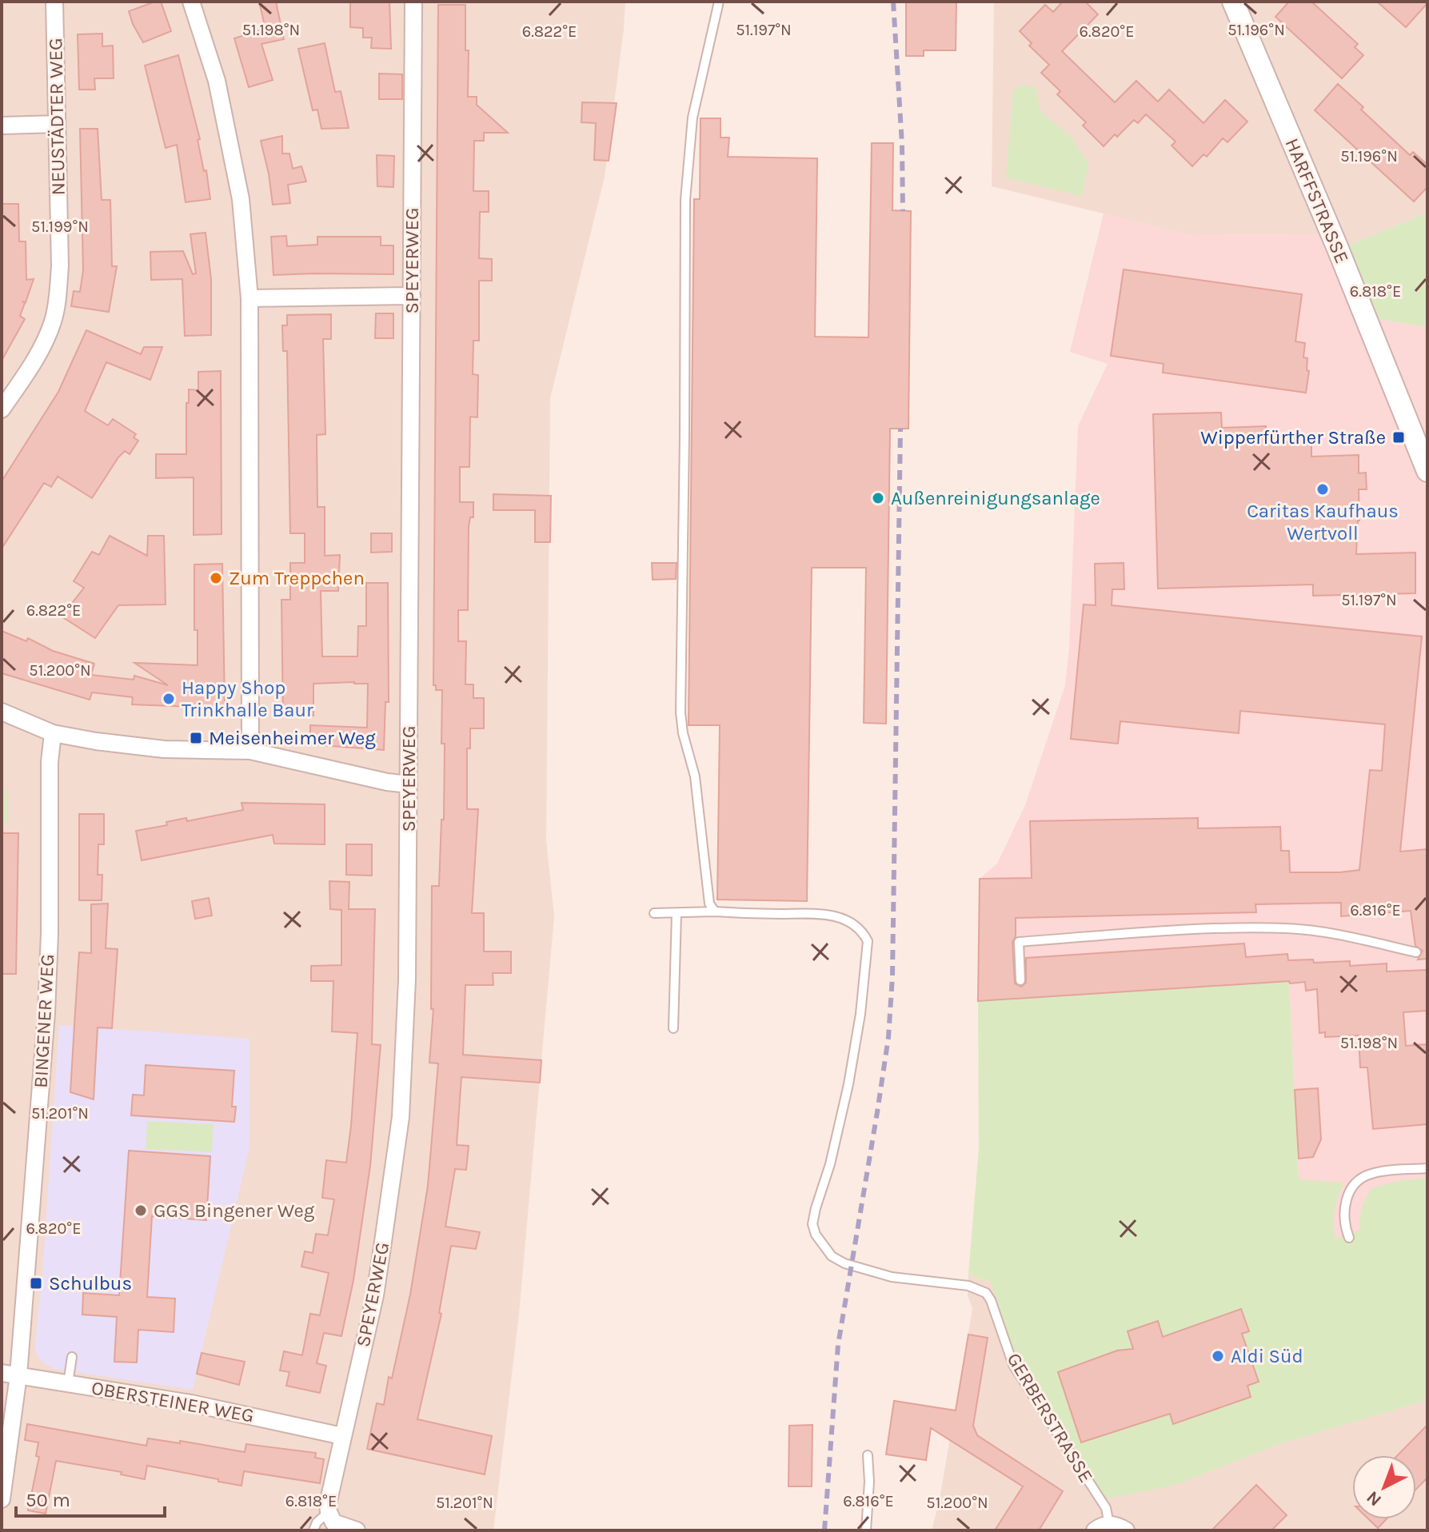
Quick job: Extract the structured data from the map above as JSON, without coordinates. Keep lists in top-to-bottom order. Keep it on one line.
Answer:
{"streets":{"street":["NEUSTÄDTER WEG","HARFFSTRASSE","SPEYERWEG","BINGENER WEG","OBERSTEINER WEG","GERBERSTRASSE"]},"crossings":[["SPEYERWEG","OBERSTEINER WEG"],["BINGENER WEG","OBERSTEINER WEG"]],"places":{"transit":["Wipperfürther Straße","Meisenheimer Weg","Schulbus"],"other":["Caritas Kaufhaus Wertvoll","Außenreinigungsanlage","Zum Treppchen","Happy Shop Trinkhalle Baur","GGS Bingener Weg","Aldi Süd"]},"scale_bar":"50 m","north":"bottom left","coordinates":["51.198°N","51.197°N","51.196°N","6.820°E","6.822°E","51.199°N","6.818°E","51.200°N","6.816°E","51.201°N"]}
